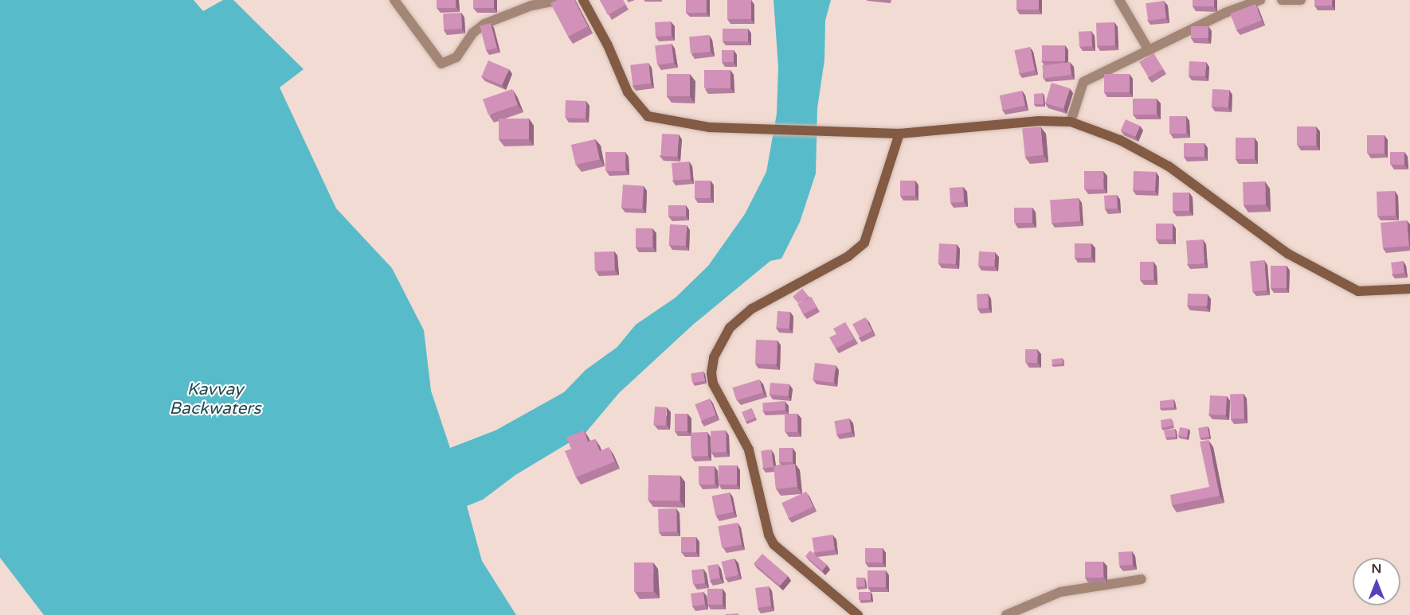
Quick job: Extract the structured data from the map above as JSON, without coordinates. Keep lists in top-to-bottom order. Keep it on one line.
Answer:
{"water":["Kavvay Backwaters"],"north":"top"}
